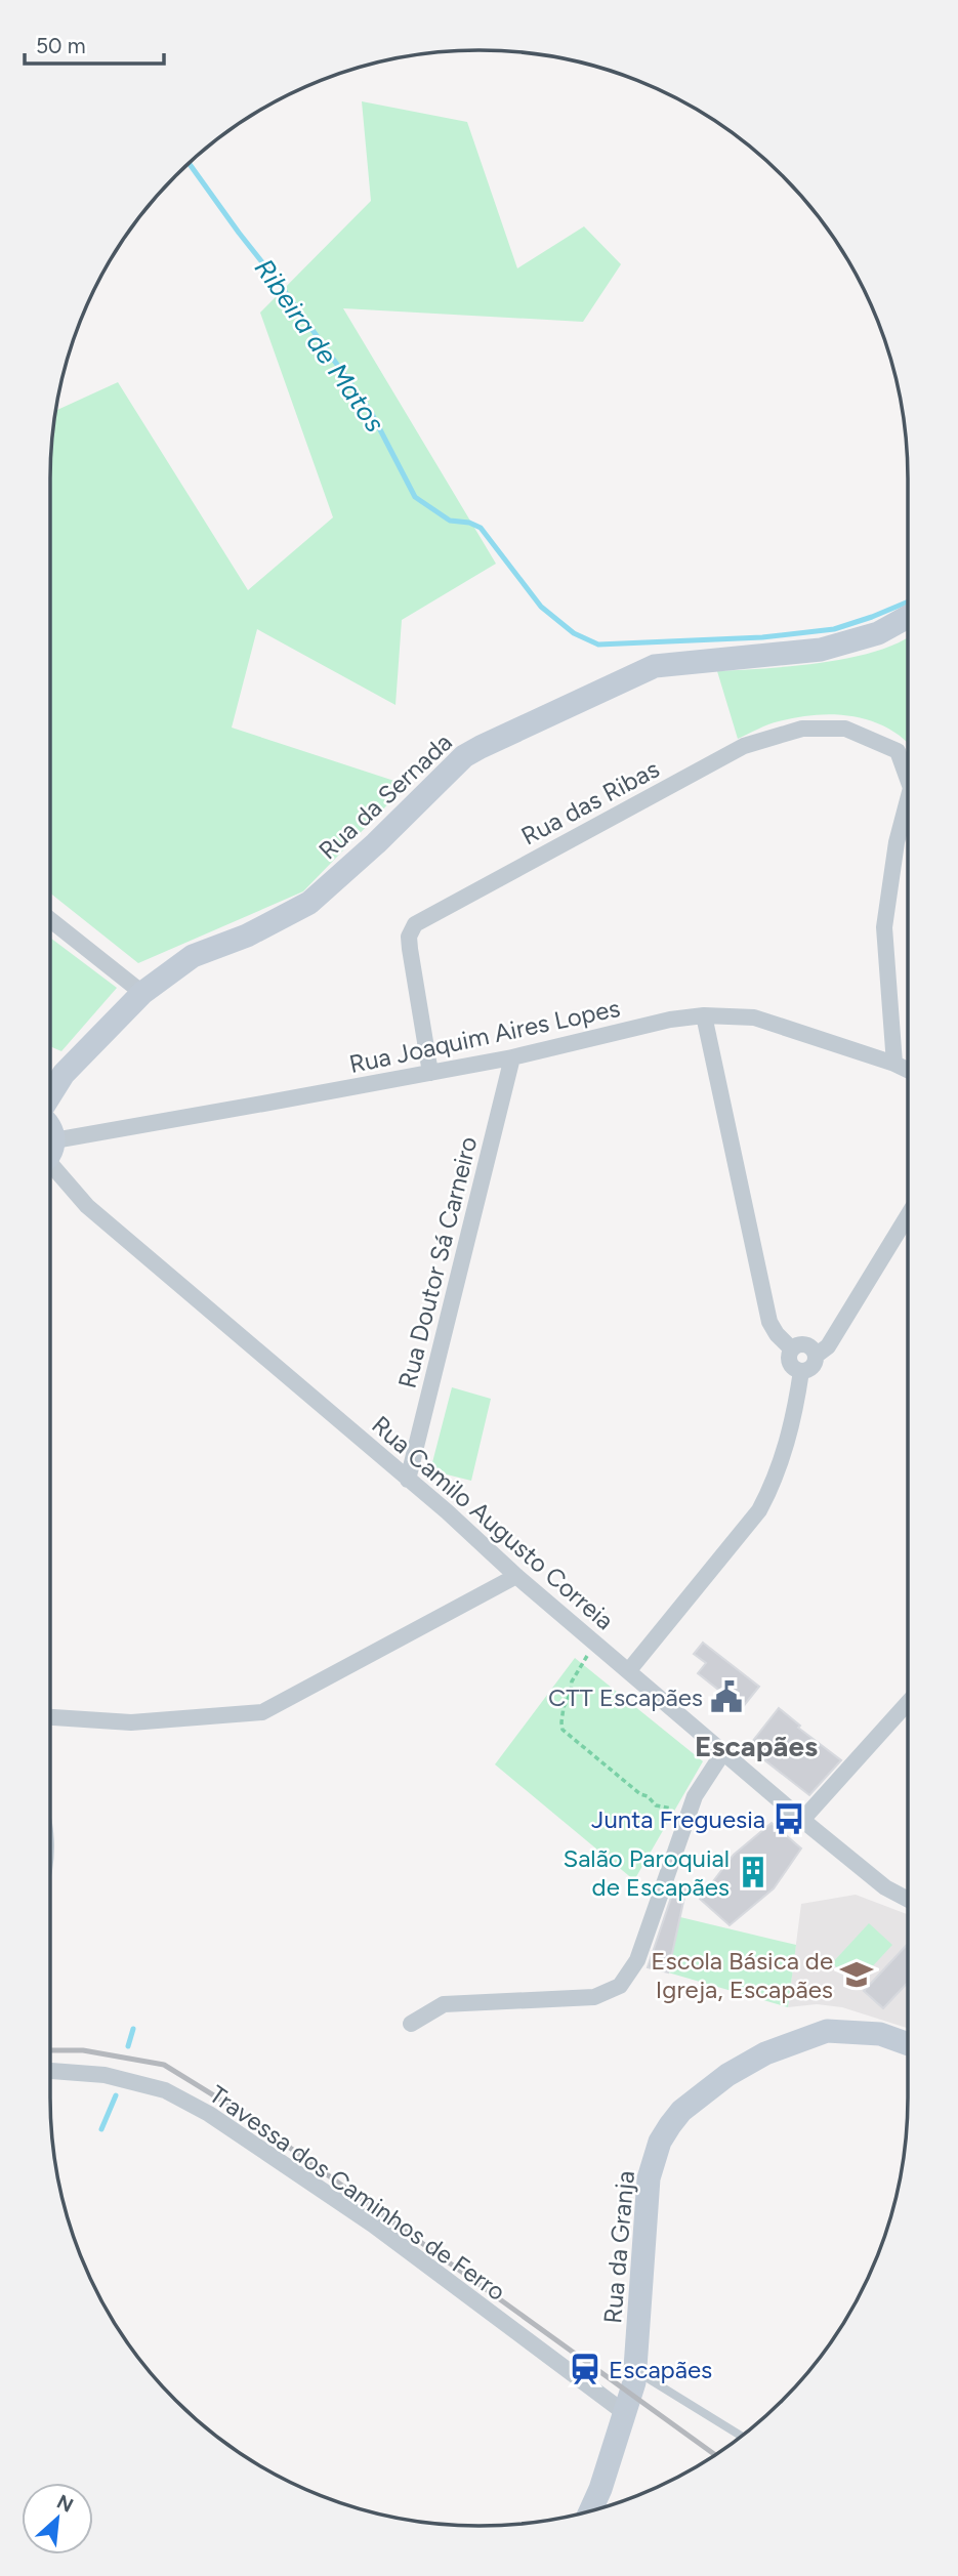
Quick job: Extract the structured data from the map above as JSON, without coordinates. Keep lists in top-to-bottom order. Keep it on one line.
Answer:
{"streets":{"street":["Rua da Sernada","Rua das Ribas","Rua Joaquim Aires Lopes","Rua Doutor Sá Carneiro","Rua Camilo Augusto Correia","Travessa dos Caminhos de Ferro","Rua da Granja"]},"crossings":[["Rua das Ribas","Rua Joaquim Aires Lopes"],["Rua Joaquim Aires Lopes","Rua Doutor Sá Carneiro"],["Rua Doutor Sá Carneiro","Rua Camilo Augusto Correia"],["Travessa dos Caminhos de Ferro","Rua da Granja"]],"districts":["Escapães"],"water":["Ribeira de Matos"],"places":{"public building":["CTT Escapães"],"bus stop":["Junta Freguesia"],"building":["Salão Paroquial de Escapães"],"school or university":["Escola Básica de Igreja, Escapães"],"station":["Escapães"]},"scale_bar":"50 m","north":"top right"}
